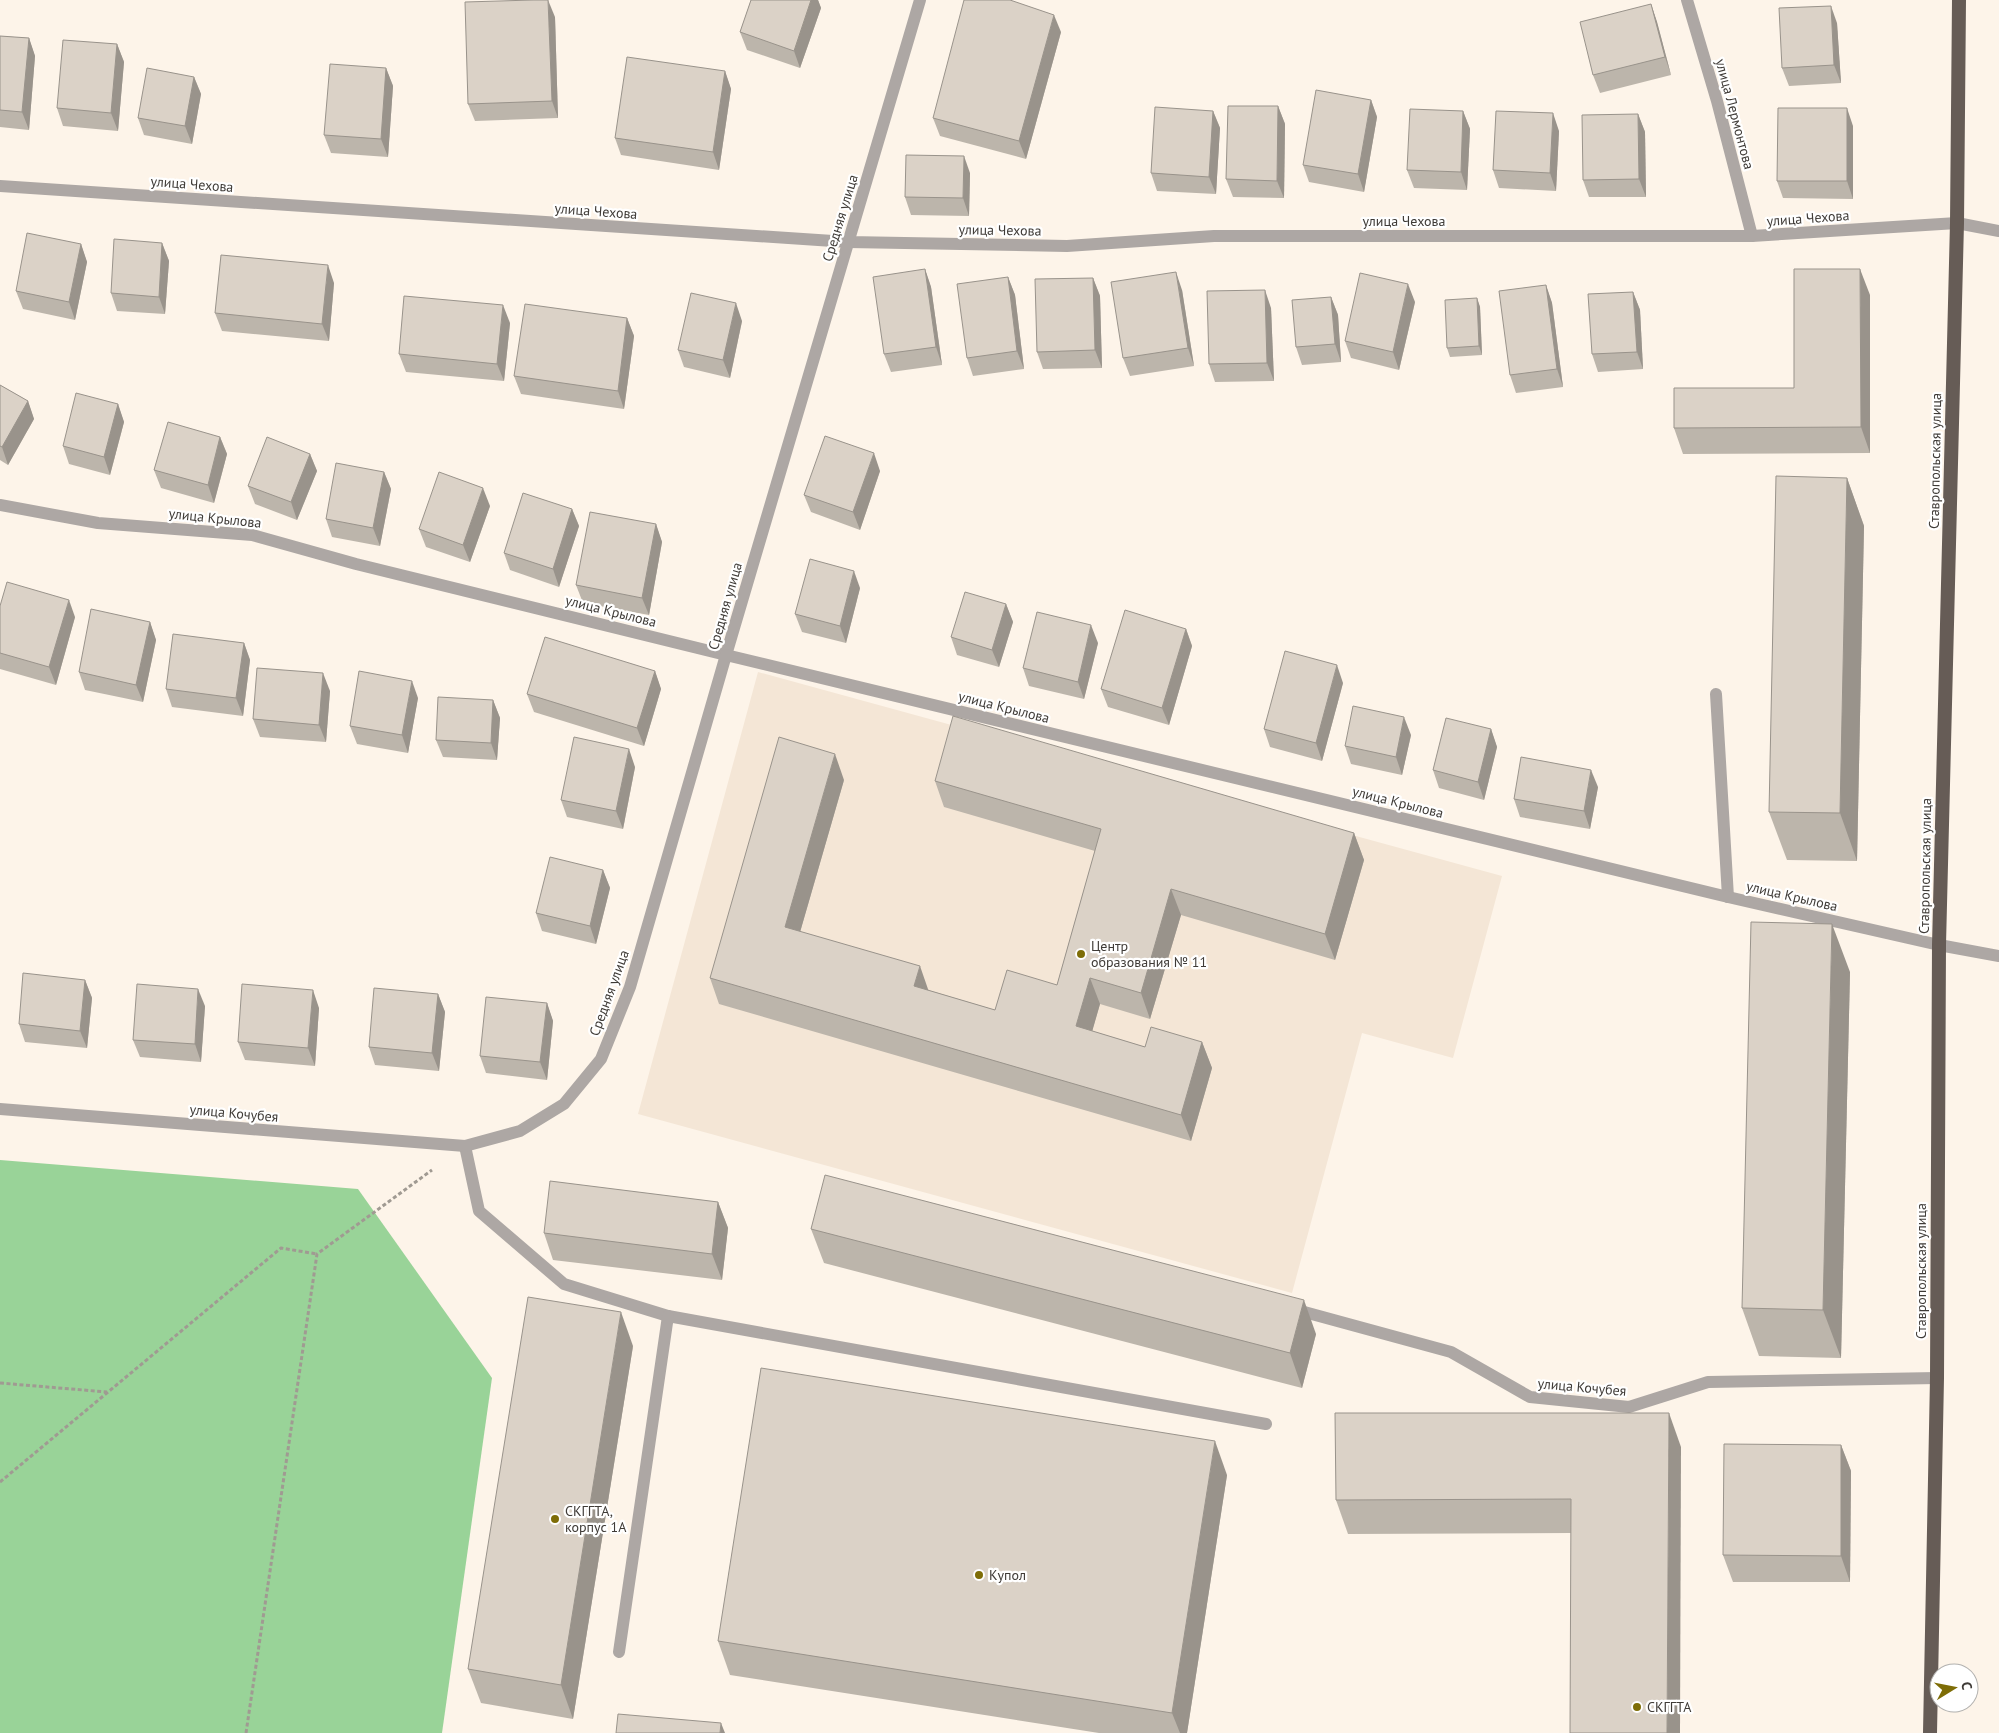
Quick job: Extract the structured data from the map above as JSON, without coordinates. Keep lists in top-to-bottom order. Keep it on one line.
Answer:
{"streets":{"highway":["Ставропольская улица"],"street":["улица Лермонтова","улица Чехова","Средняя улица","улица Крылова","улица Кочубея"]},"crossings":[["улица Лермонтова","улица Чехова"],["улица Чехова","Средняя улица"],["улица Чехова","Ставропольская улица"],["Средняя улица","улица Крылова"],["Средняя улица","улица Кочубея"],["Ставропольская улица","улица Крылова"],["Ставропольская улица","улица Кочубея"]],"places":["Центр образования № 11","СКГГТА, корпус 1А","Купол","СКГГТА"],"north":"right"}
